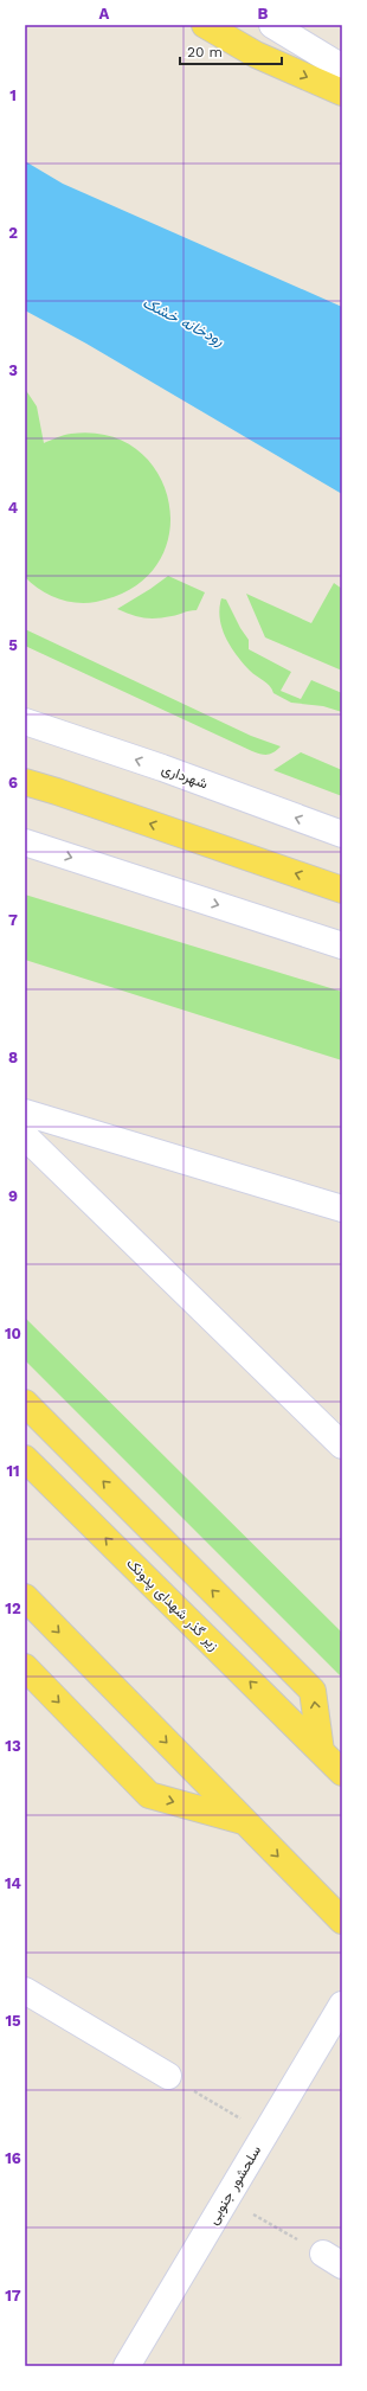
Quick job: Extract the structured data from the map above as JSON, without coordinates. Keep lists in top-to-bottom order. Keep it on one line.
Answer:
{"streets":{"main road":["زیر گذر شهدای پدونک"],"street":["شهرداری","سلحشور جنوبی"]},"water":["رودخانه خشک"],"scale_bar":"20 m","grid":{"columns":["A","B"],"rows":["1","2","3","4","5","6","7","8","9","10","11","12","13","14","15","16","17"]}}
